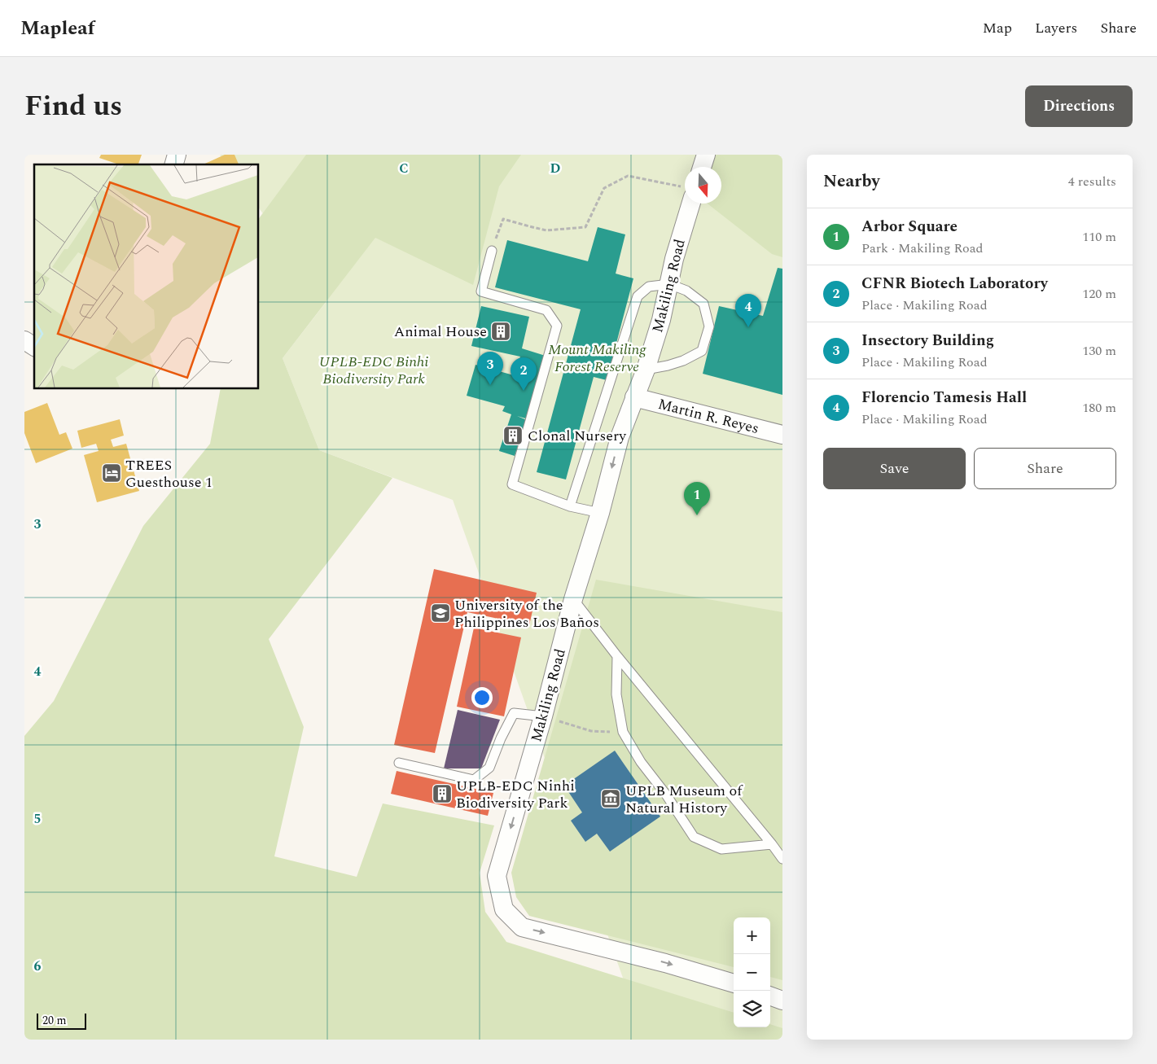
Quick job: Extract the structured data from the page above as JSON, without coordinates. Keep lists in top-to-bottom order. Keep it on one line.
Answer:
{"streets":{"street":["Makiling Road","Martin R. Reyes"]},"crossings":[["Makiling Road","Martin R. Reyes"]],"parks":["Mount Makiling Forest Reserve","UPLB-EDC Binhi Biodiversity Park"],"places":{"building":["Animal House","Clonal Nursery","UPLB-EDC Ninhi Biodiversity Park"],"hotel":["TREES Guesthouse 1"],"school or university":["University of the Philippines Los Baños"],"museum":["UPLB Museum of Natural History"]},"scale_bar":"20 m","north":"bottom","page":{"header":"Mapleaf","nav":["Map","Layers","Share"],"title":"Find us","buttons":["Directions",["Save","Share"]],"heading":["Nearby","4 results"],"list":[{"mark":"1","name":"Arbor Square","note":"Park · Makiling Road","value":"110 m"},{"mark":"2","name":"CFNR Biotech Laboratory","note":"Place · Makiling Road","value":"120 m"},{"mark":"3","name":"Insectory Building","note":"Place · Makiling Road","value":"130 m"},{"mark":"4","name":"Florencio Tamesis Hall","note":"Place · Makiling Road","value":"180 m"}],"pins":["4","3","2","1"],"map_buttons":["+","−"],"scale":"20 m"},"grid":{"columns":["C","D"],"rows":["3","4","5","6"]}}
